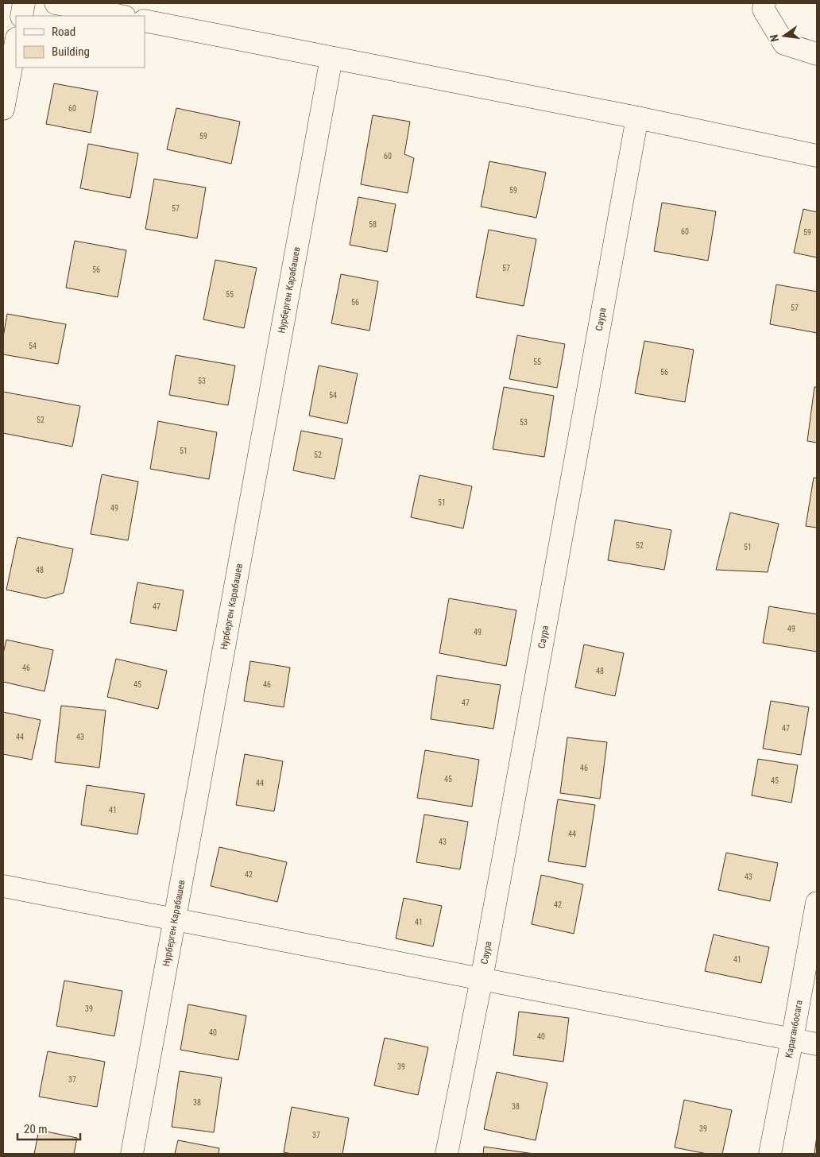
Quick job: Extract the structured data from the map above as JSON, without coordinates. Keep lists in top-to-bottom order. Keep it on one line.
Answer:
{"streets":{"street":["Нурберген Карабашев","Саура","Караганбосага"]},"house_numbers":["60","59","60","59","57","58","60","59","57","56","55","56","57","54","55","56","53","54","52","53","51","52","51","49","52","51","48","47","49","49","46","48","45","46","47","47","44","43","46","45","45","44","41","44","43","42","43","42","41","41","39","40","40","39","37","38","38","39","37"],"legend":["Road","Building"],"scale_bar":"20 m","north":"left"}
